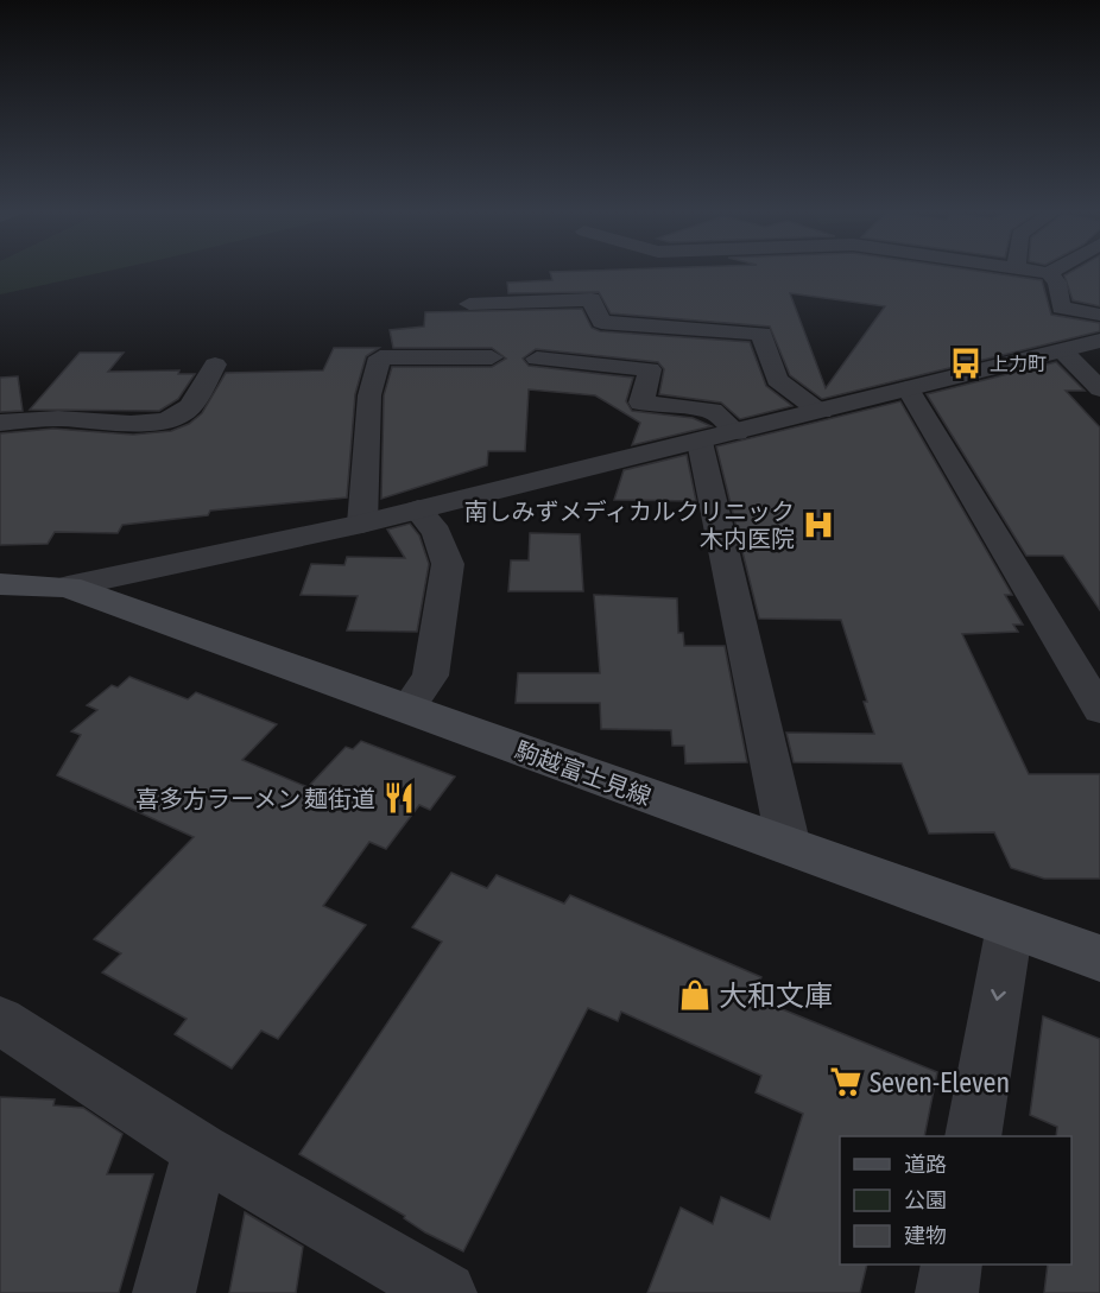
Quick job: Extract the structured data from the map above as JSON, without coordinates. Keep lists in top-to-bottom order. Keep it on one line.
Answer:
{"streets":{"main road":["駒越富士見線"]},"places":{"bus stop":["上力町"],"hospital":["南しみずメディカルクリニック 木内医院"],"restaurant":["喜多方ラーメン 麺街道"],"shop":["大和文庫"],"supermarket":["Seven-Eleven"]},"legend":["道路","公園","建物"]}
